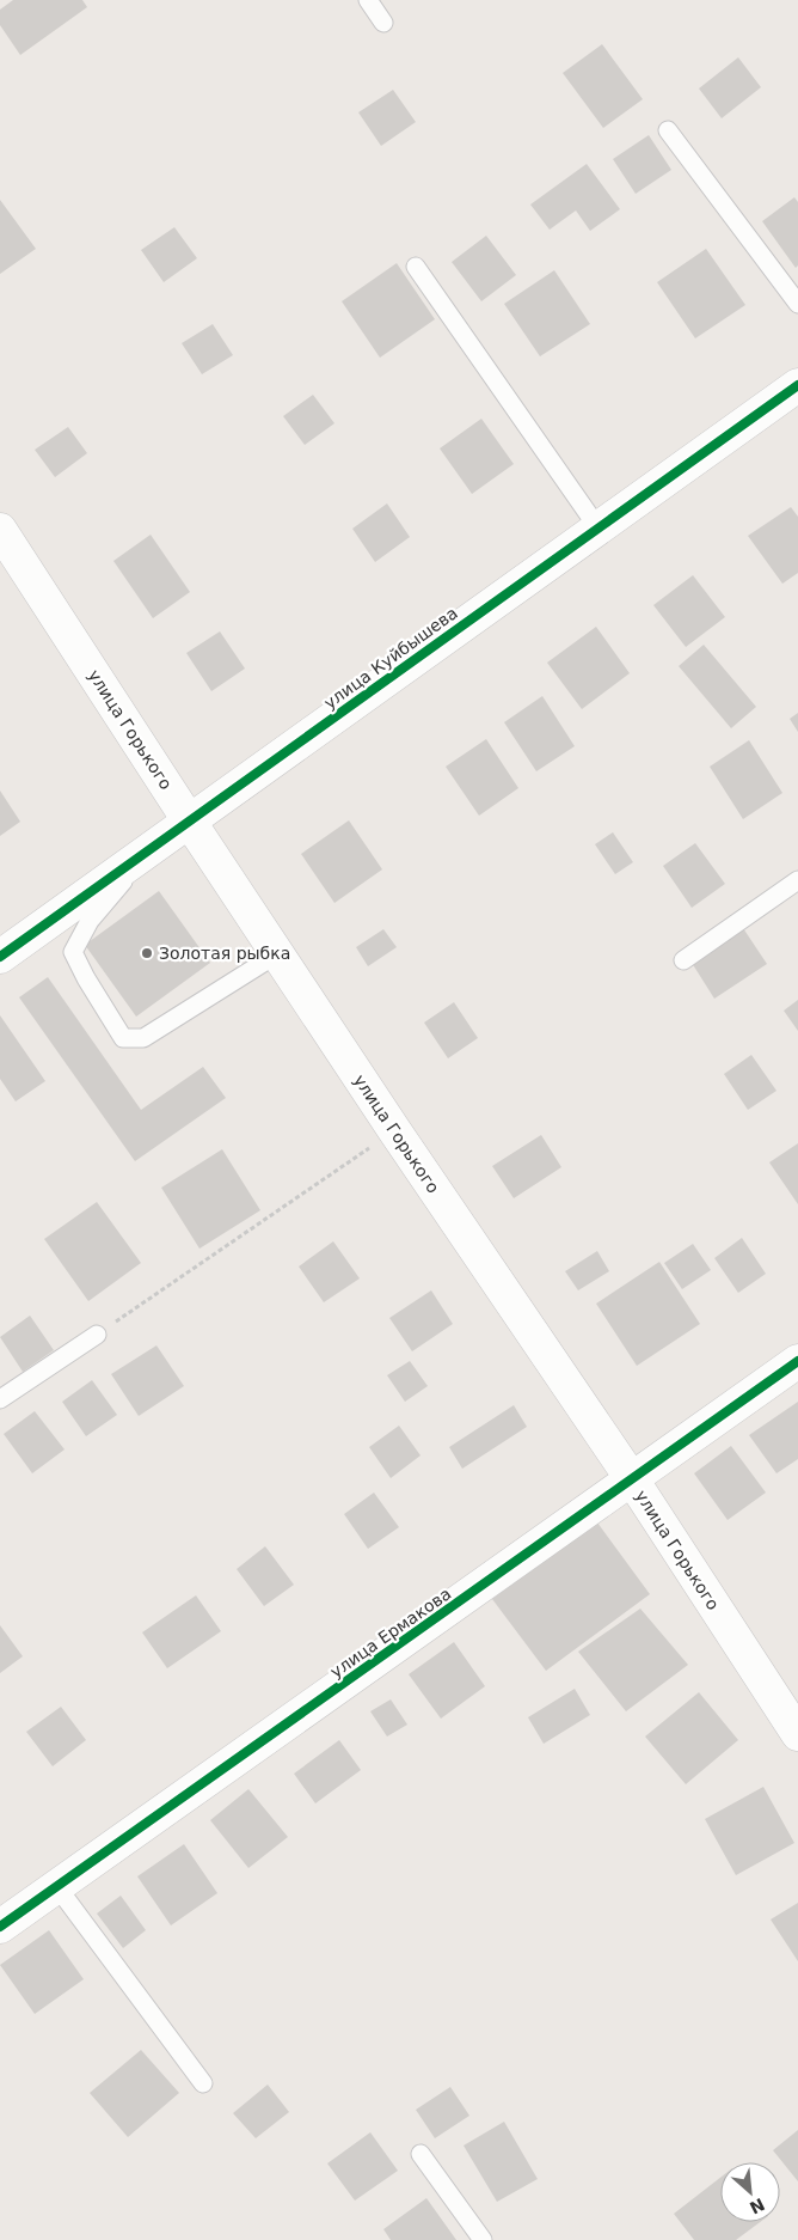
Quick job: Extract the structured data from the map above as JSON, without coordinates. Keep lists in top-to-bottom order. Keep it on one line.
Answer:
{"streets":{"street":["улица Куйбышева","улица Горького","улица Ермакова"]},"crossings":[["улица Куйбышева","улица Горького"],["улица Горького","улица Ермакова"]],"places":["Золотая рыбка"],"north":"bottom right"}
